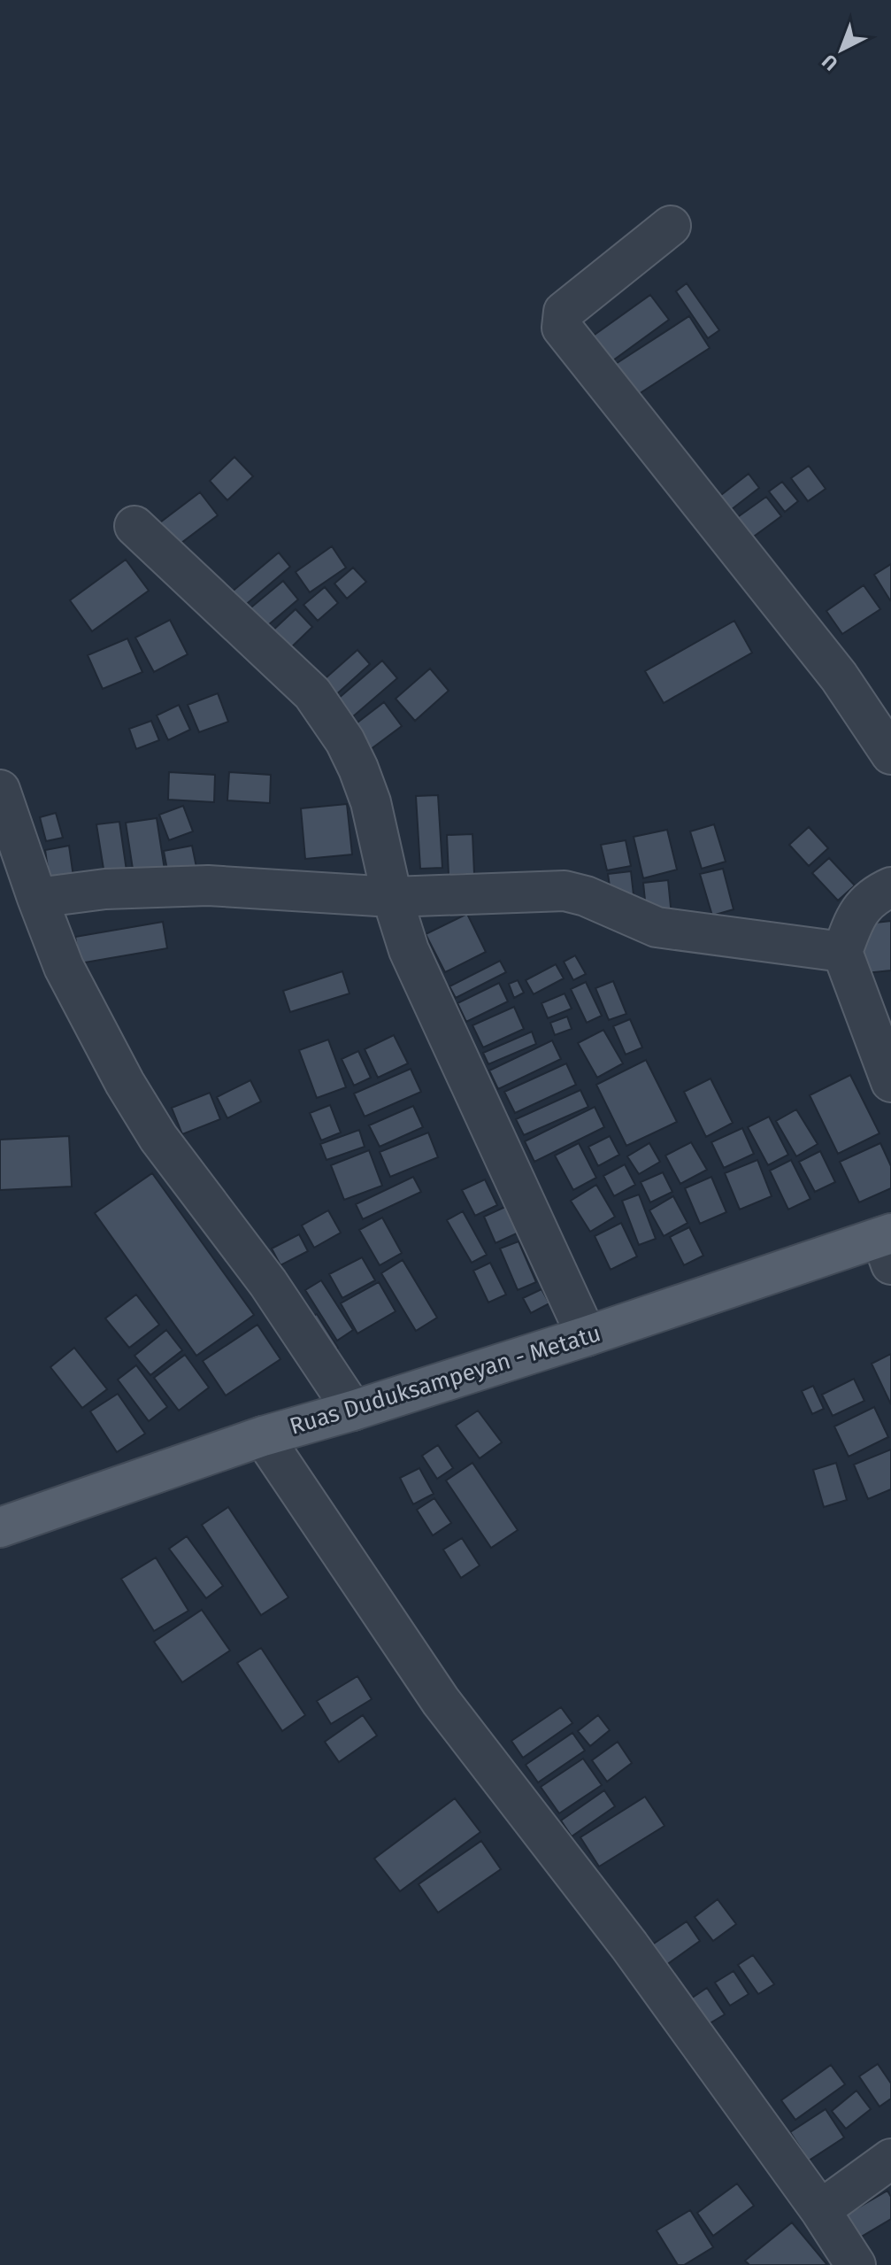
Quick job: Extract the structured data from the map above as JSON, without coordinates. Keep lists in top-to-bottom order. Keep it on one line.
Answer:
{"streets":{"main road":["Ruas Duduksampeyan - Metatu"]},"north":"bottom left"}
